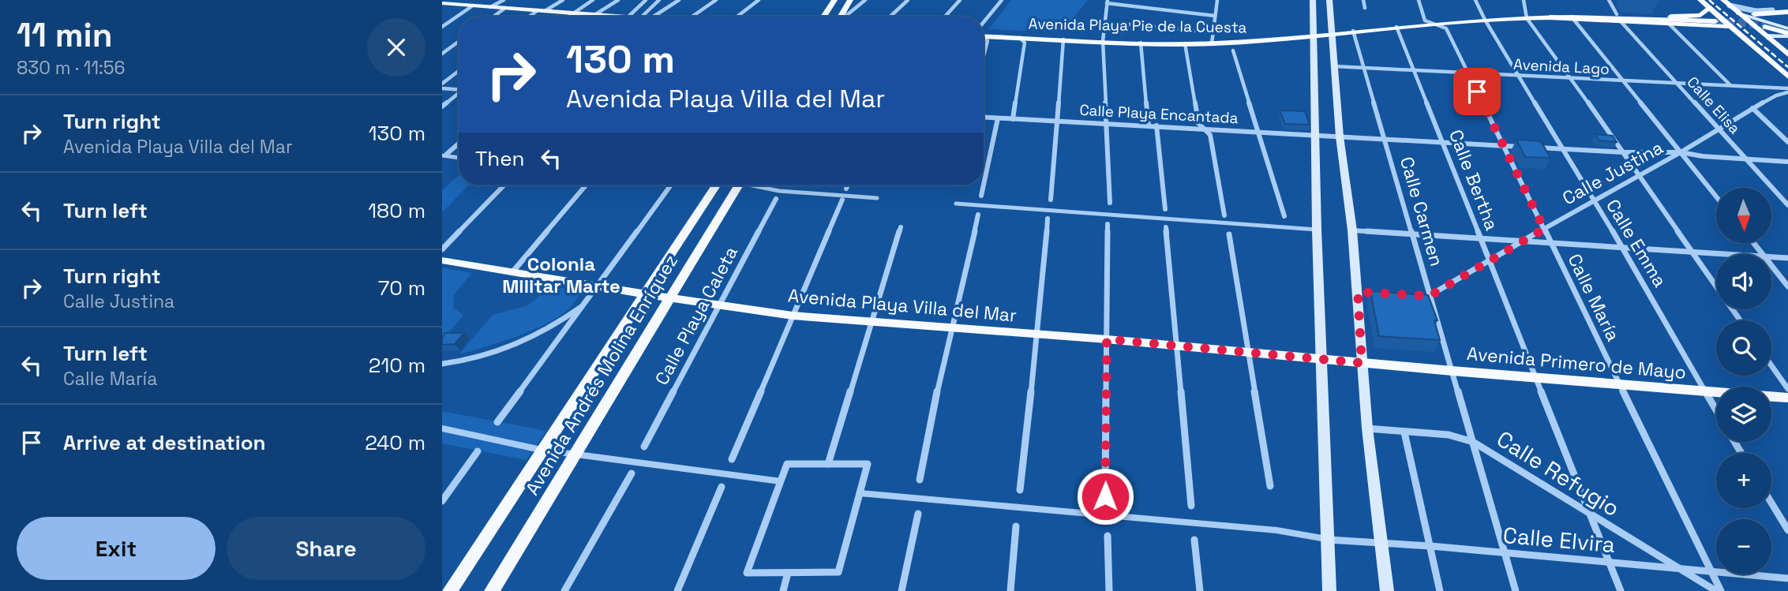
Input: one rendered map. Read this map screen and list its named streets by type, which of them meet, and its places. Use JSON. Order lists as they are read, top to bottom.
{
  "streets": {
    "main road": [
      "Avenida Playa Pie de la Cuesta",
      "Avenida Playa Villa del Mar",
      "Avenida Primero de Mayo",
      "Avenida Andrés Molina Enríquez"
    ],
    "street": [
      "Avenida Lago",
      "Calle Elisa",
      "Calle Playa Encantada",
      "Calle Justina",
      "Calle Bertha",
      "Calle Carmen",
      "Calle Emma",
      "Calle María",
      "Calle Playa Caleta",
      "Calle Refugio",
      "Calle Elvira"
    ]
  },
  "crossings": [
    ["Avenida Playa Pie de la Cuesta", "Calle Bertha"],
    ["Avenida Playa Pie de la Cuesta", "Calle Carmen"],
    ["Avenida Playa Pie de la Cuesta", "Calle Emma"],
    ["Avenida Playa Pie de la Cuesta", "Calle María"],
    ["Avenida Lago", "Calle Elisa"],
    ["Avenida Lago", "Calle Justina"],
    ["Avenida Lago", "Calle Bertha"],
    ["Avenida Lago", "Calle Carmen"],
    ["Avenida Lago", "Calle Emma"],
    ["Avenida Lago", "Calle María"],
    ["Calle Elisa", "Calle Justina"],
    ["Calle Playa Encantada", "Calle Bertha"],
    ["Calle Playa Encantada", "Calle Carmen"],
    ["Calle Playa Encantada", "Calle María"],
    ["Calle Justina", "Calle Bertha"],
    ["Calle Justina", "Calle Carmen"],
    ["Calle Justina", "Calle Emma"],
    ["Calle Justina", "Calle María"],
    ["Calle Bertha", "Avenida Primero de Mayo"],
    ["Calle Bertha", "Calle Refugio"],
    ["Calle Bertha", "Calle Elvira"],
    ["Calle Carmen", "Avenida Primero de Mayo"],
    ["Calle Carmen", "Calle Refugio"],
    ["Calle Carmen", "Calle Elvira"],
    ["Calle Emma", "Avenida Primero de Mayo"],
    ["Calle María", "Avenida Primero de Mayo"],
    ["Calle María", "Calle Elvira"],
    ["Avenida Playa Villa del Mar", "Calle Playa Caleta"],
    ["Avenida Playa Villa del Mar", "Avenida Primero de Mayo"],
    ["Avenida Playa Villa del Mar", "Avenida Andrés Molina Enríquez"],
    ["Calle Refugio", "Calle Elvira"]
  ],
  "districts": ["Colonia Militar Marte"],
  "north": "bottom",
  "page": {
    "heading": ["11 min", "830 m · 11:56"],
    "turn": ["130 m", "Avenida Playa Villa del Mar"],
    "list": [
      {
        "name": "Turn right",
        "note": "Avenida Playa Villa del Mar",
        "value": "130 m"
      },
      {
        "name": "Turn left",
        "value": "180 m"
      },
      {
        "name": "Turn right",
        "note": "Calle Justina",
        "value": "70 m"
      },
      {
        "name": "Turn left",
        "note": "Calle María",
        "value": "210 m"
      },
      {
        "name": "Arrive at destination",
        "value": "240 m"
      }
    ],
    "then": "Then",
    "map_buttons": ["+", "−"],
    "buttons": ["Exit", "Share"]
  }
}
